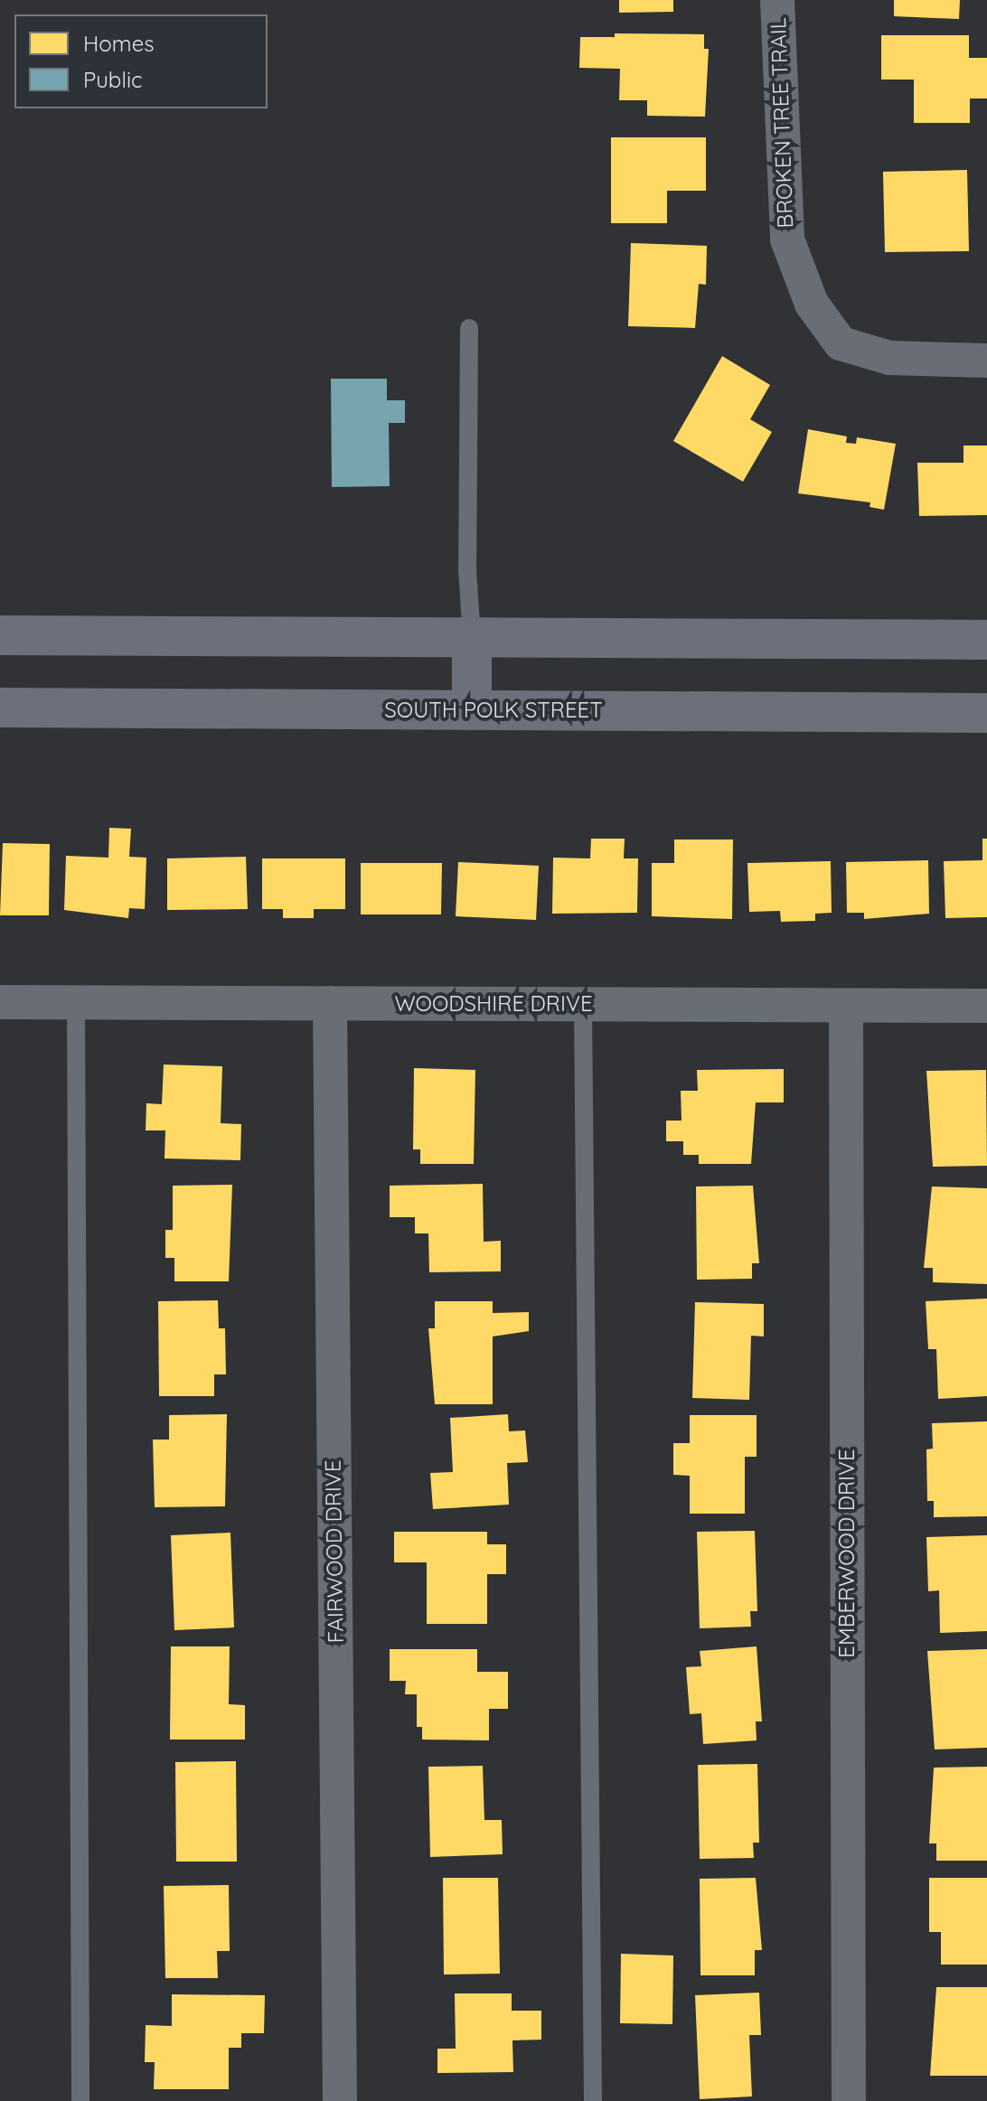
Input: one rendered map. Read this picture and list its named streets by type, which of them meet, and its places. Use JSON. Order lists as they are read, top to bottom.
{
  "streets": {
    "main road": ["SOUTH POLK STREET"],
    "street": [
      "BROKEN TREE TRAIL",
      "WOODSHIRE DRIVE",
      "FAIRWOOD DRIVE",
      "EMBERWOOD DRIVE"
    ]
  },
  "crossings": [
    ["WOODSHIRE DRIVE", "FAIRWOOD DRIVE"],
    ["WOODSHIRE DRIVE", "EMBERWOOD DRIVE"]
  ],
  "legend": ["Homes", "Public"]
}
